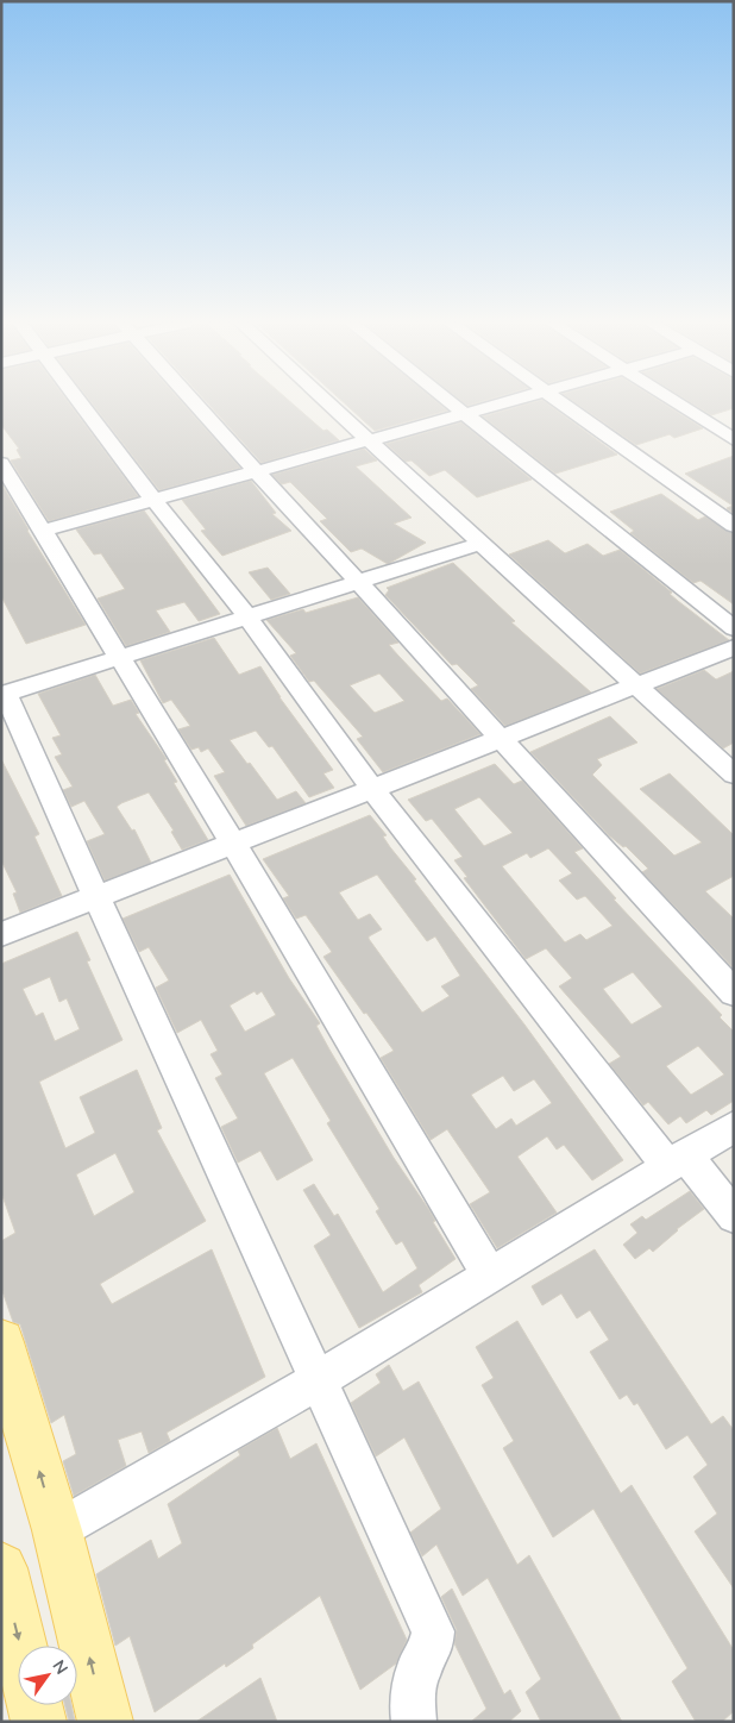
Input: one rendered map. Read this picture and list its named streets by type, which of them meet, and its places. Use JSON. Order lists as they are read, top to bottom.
{
  "north": "top right"
}
